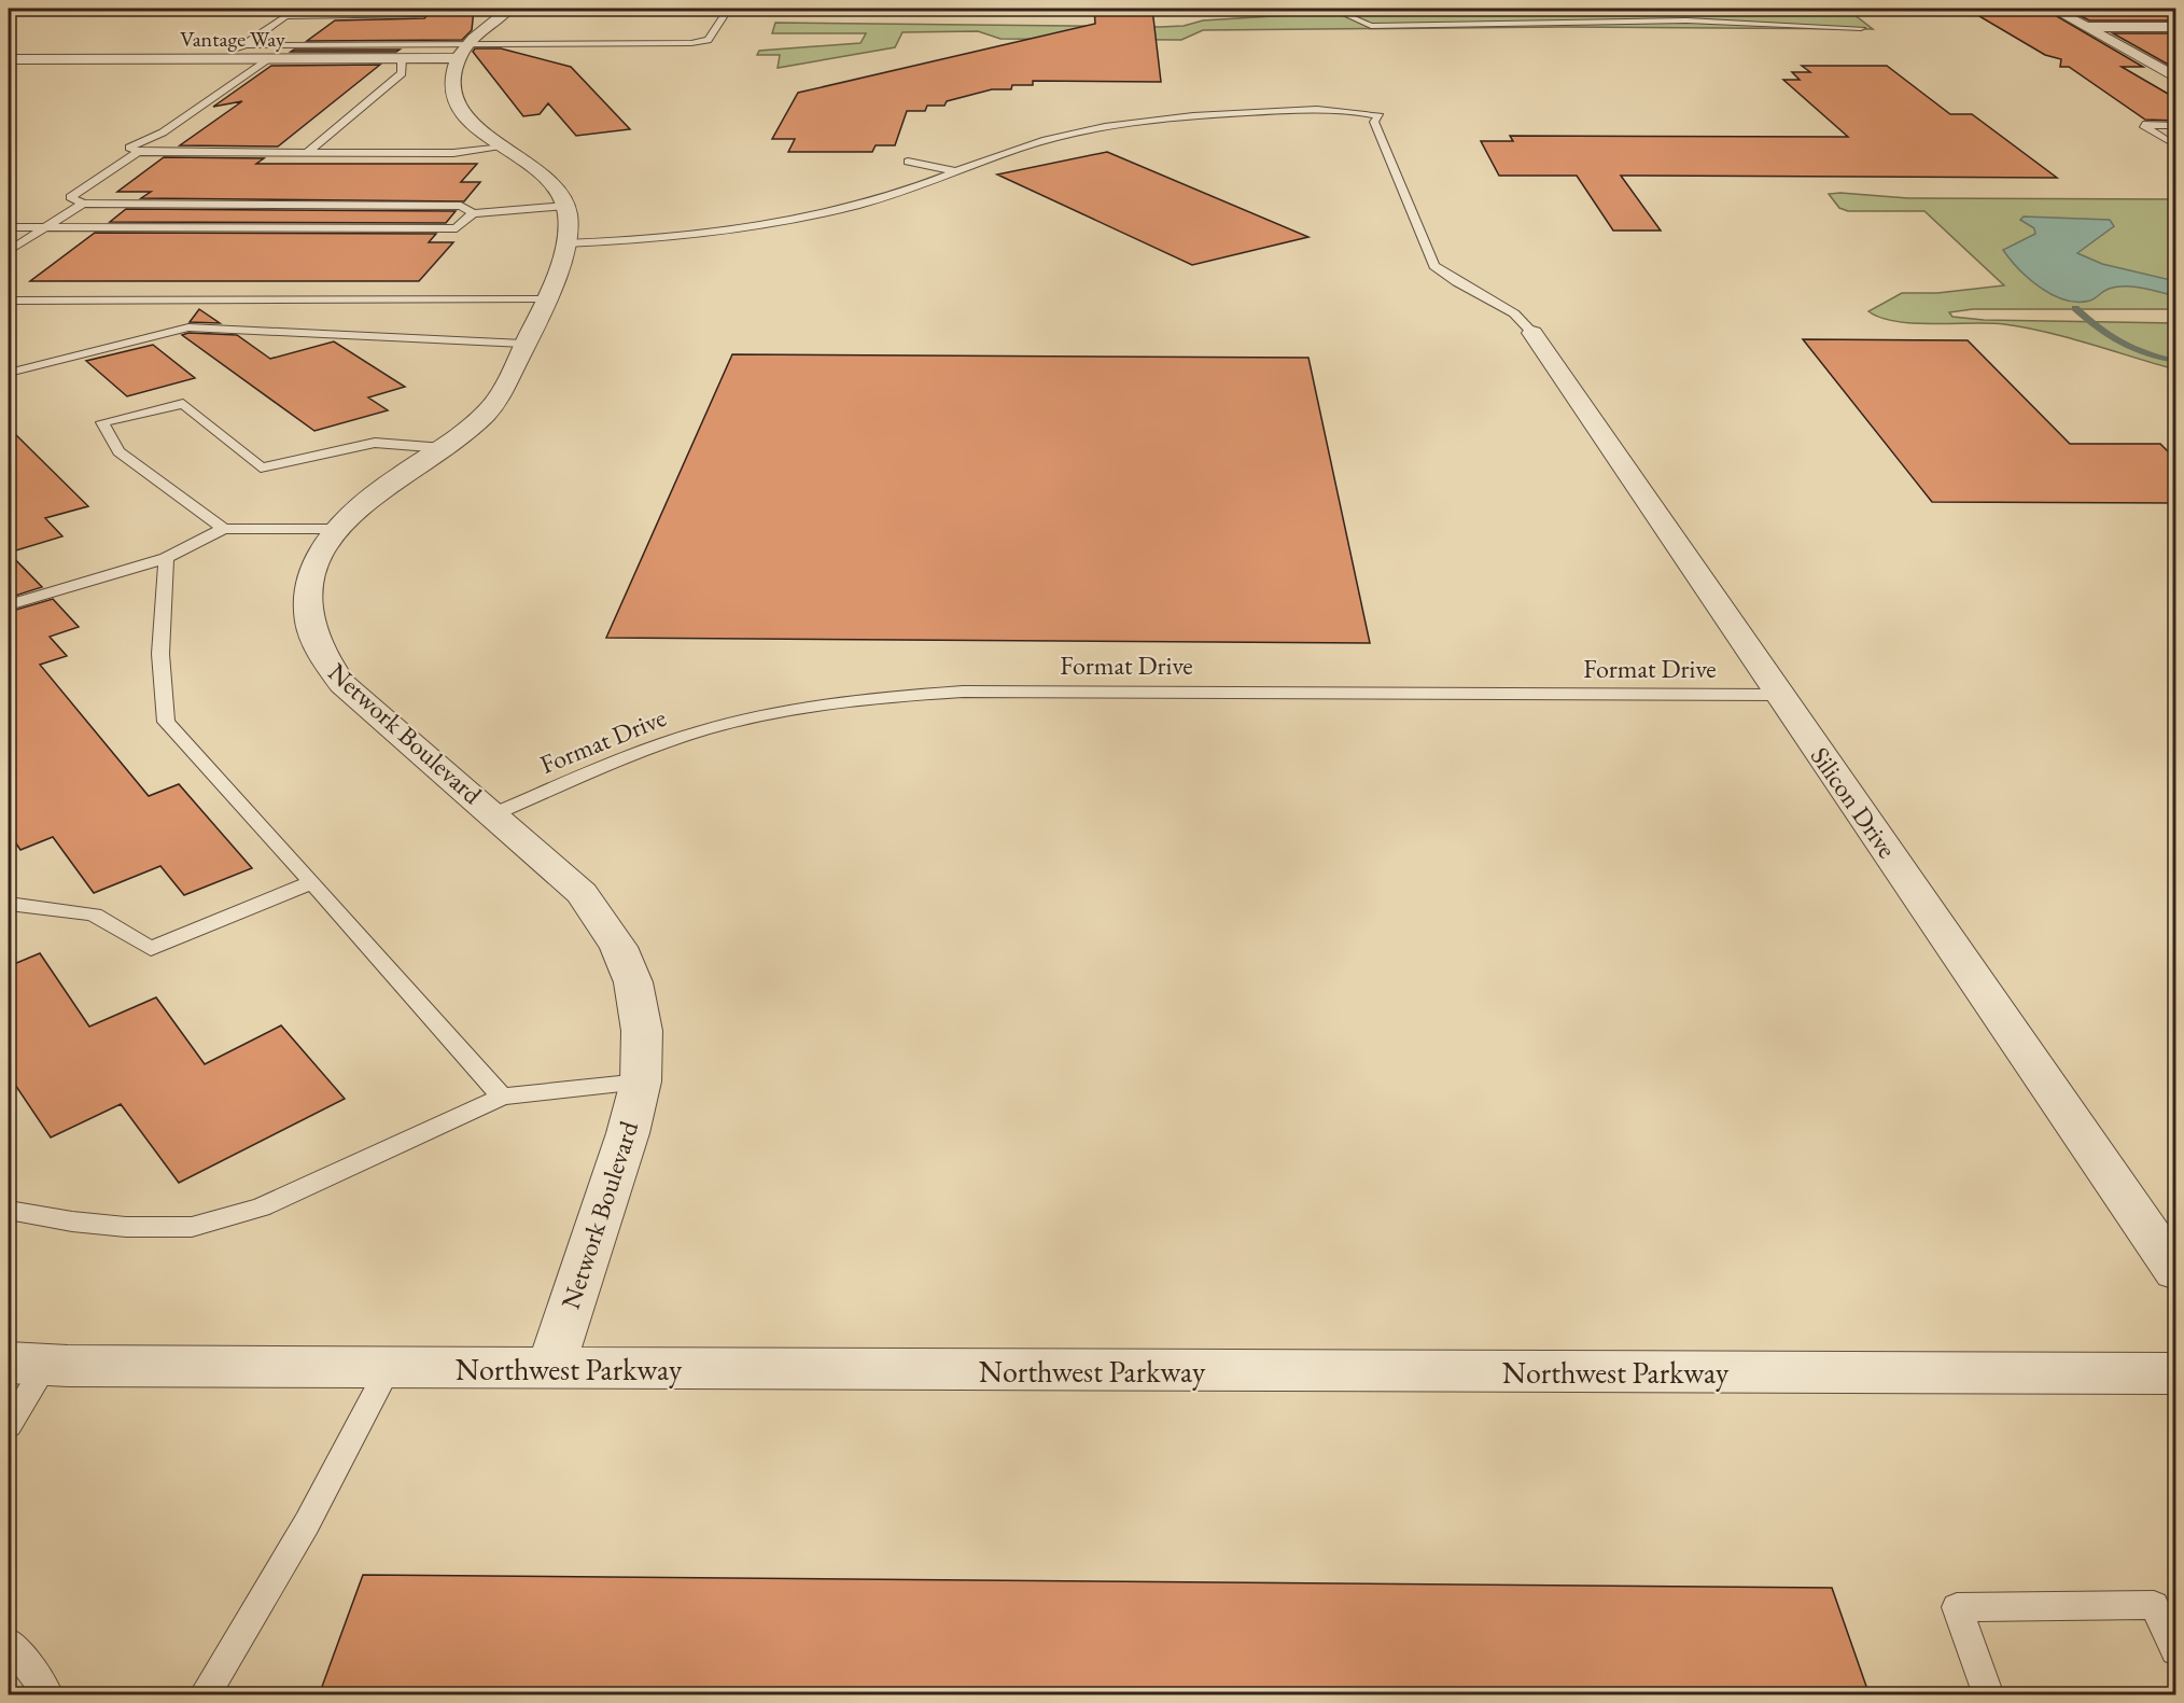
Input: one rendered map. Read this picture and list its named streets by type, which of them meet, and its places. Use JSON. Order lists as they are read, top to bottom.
{
  "streets": {
    "street": [
      "Vantage Way",
      "Network Boulevard",
      "Silicon Drive",
      "Northwest Parkway"
    ],
    "lane": ["Format Drive"]
  },
  "crossings": [
    ["Format Drive", "Network Boulevard"],
    ["Format Drive", "Silicon Drive"],
    ["Network Boulevard", "Northwest Parkway"]
  ]
}
